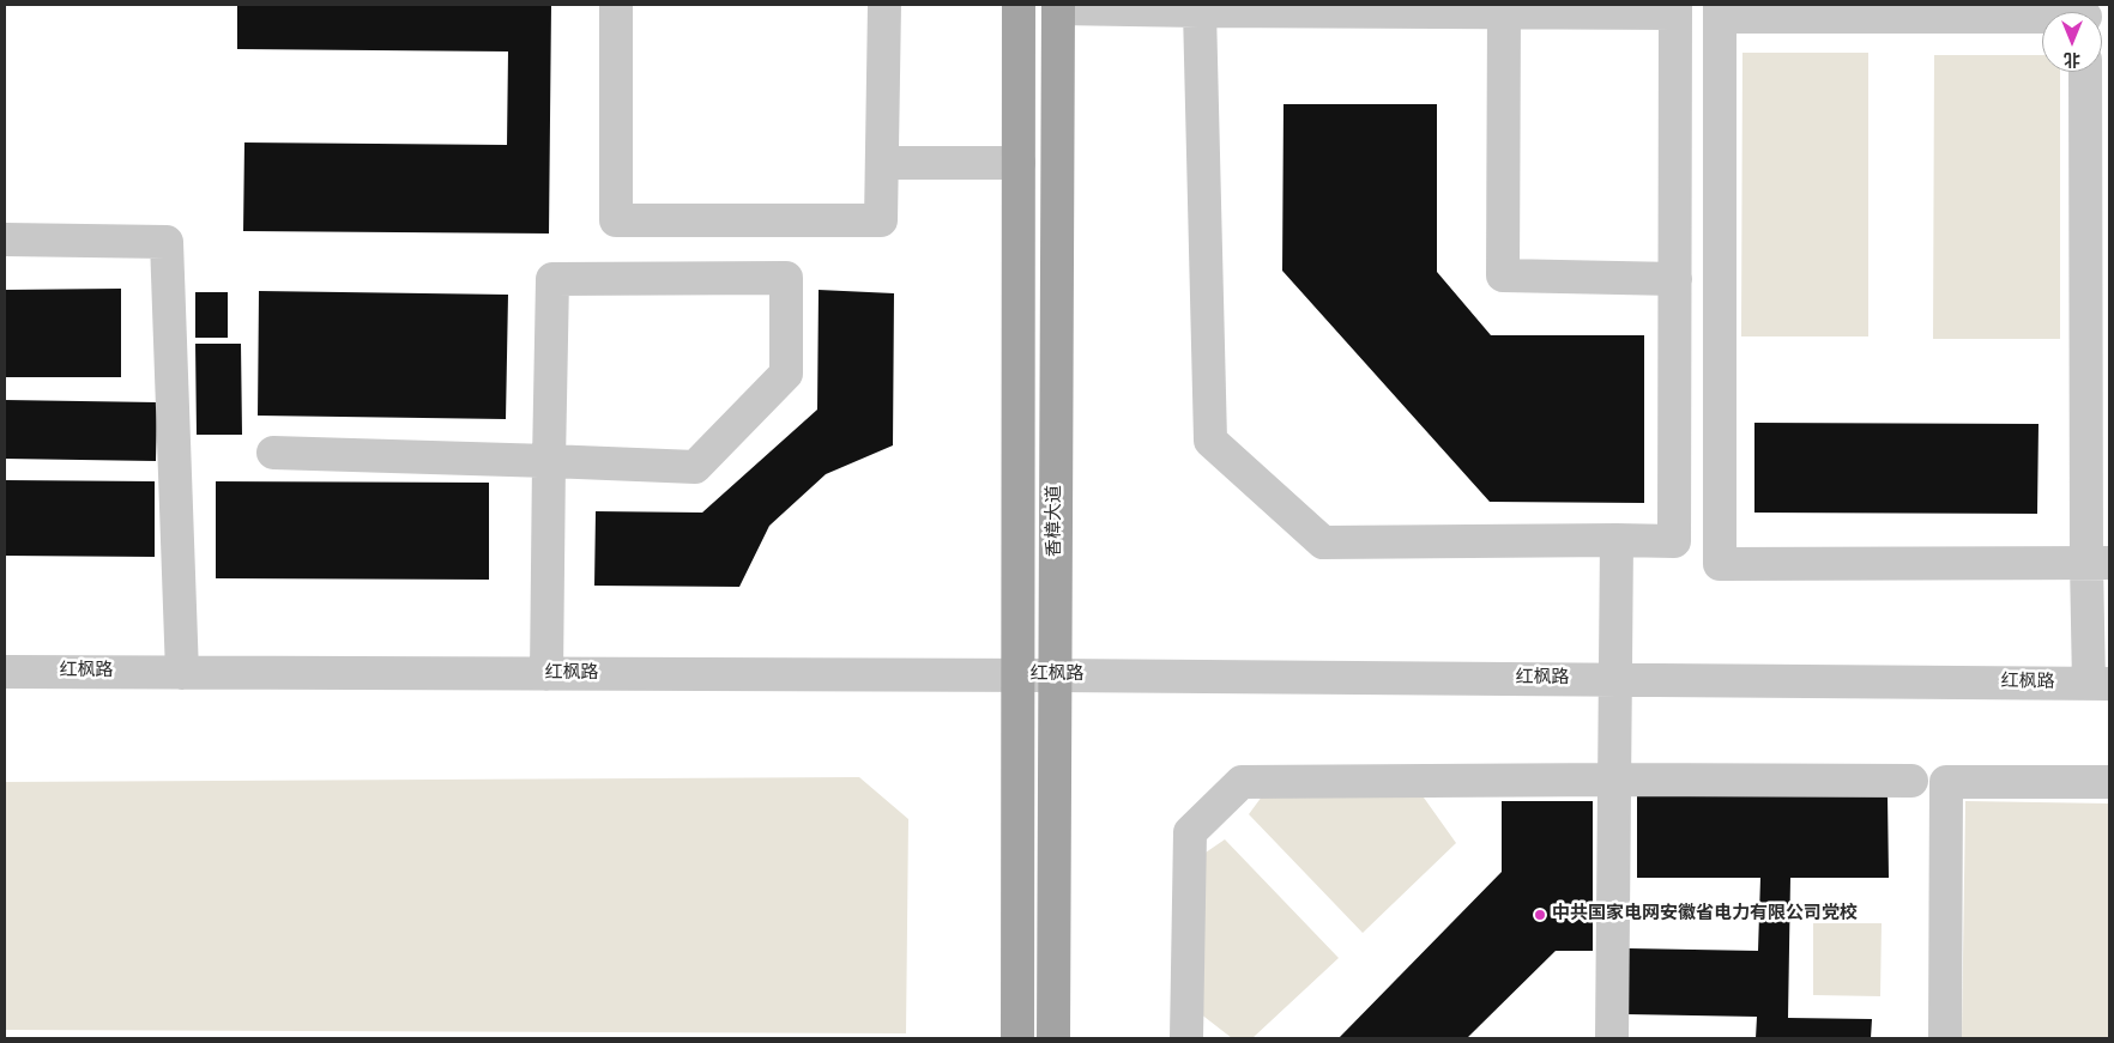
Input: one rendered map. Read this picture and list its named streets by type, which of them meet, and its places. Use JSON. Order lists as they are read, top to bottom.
{
  "streets": {
    "main road": ["香樟大道"],
    "street": ["红枫路"]
  },
  "crossings": [
    ["香樟大道", "红枫路"]
  ],
  "places": ["中共国家电网安徽省电力有限公司党校"],
  "north": "bottom"
}
